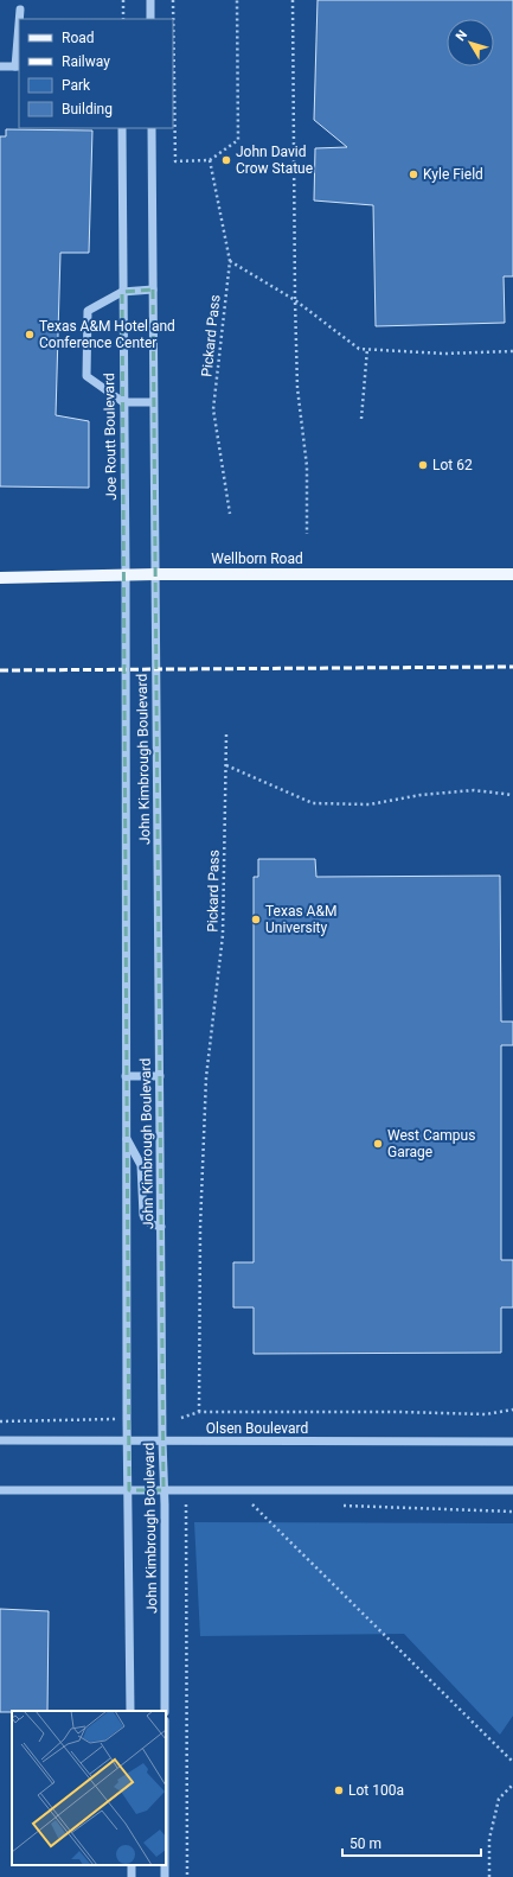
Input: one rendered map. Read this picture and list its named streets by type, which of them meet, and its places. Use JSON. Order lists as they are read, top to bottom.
{
  "streets": {
    "main road": ["Wellborn Road"],
    "street": ["Joe Routt Boulevard", "John Kimbrough Boulevard", "Olsen Boulevard"],
    "path": ["Pickard Pass"]
  },
  "crossings": [
    ["Joe Routt Boulevard", "Wellborn Road"],
    ["Joe Routt Boulevard", "John Kimbrough Boulevard"],
    ["Wellborn Road", "John Kimbrough Boulevard"],
    ["John Kimbrough Boulevard", "Olsen Boulevard"]
  ],
  "places": [
    "John David Crow Statue",
    "Kyle Field",
    "Texas A&M Hotel and Conference Center",
    "Lot 62",
    "Texas A&M University",
    "West Campus Garage",
    "Lot 100a"
  ],
  "legend": [
    "Road",
    "Railway",
    "Park",
    "Building"
  ],
  "scale_bar": "50 m",
  "north": "top left"
}
